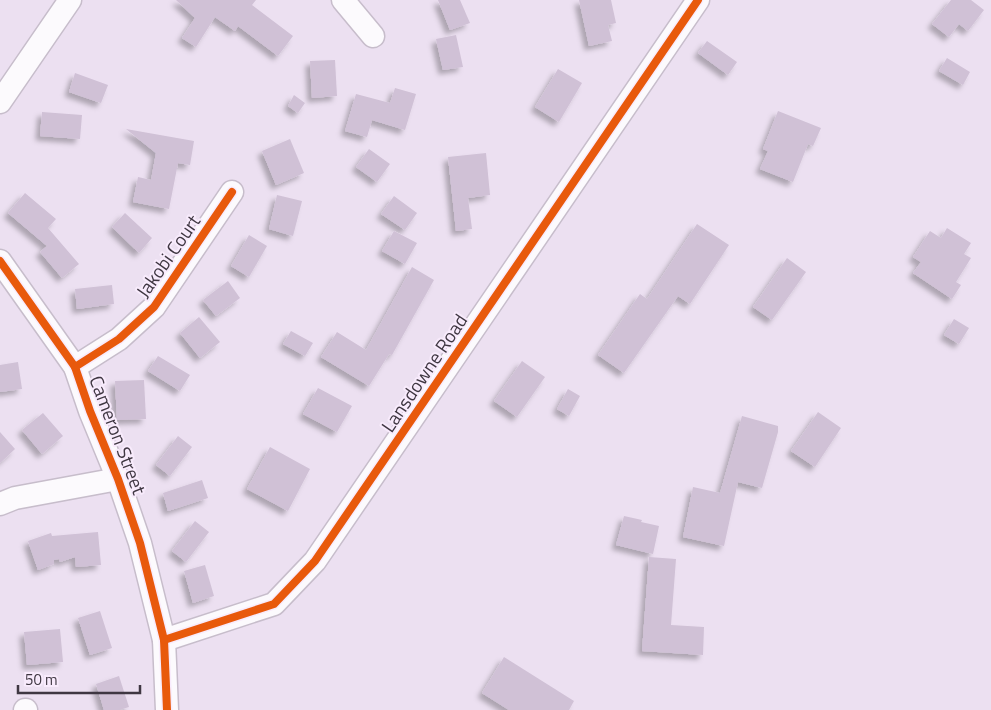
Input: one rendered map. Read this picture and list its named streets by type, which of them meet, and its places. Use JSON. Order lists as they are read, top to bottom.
{
  "streets": {
    "street": ["Jakobi Court", "Lansdowne Road", "Cameron Street"]
  },
  "crossings": [
    ["Jakobi Court", "Cameron Street"],
    ["Lansdowne Road", "Cameron Street"]
  ],
  "scale_bar": "50 m"
}
